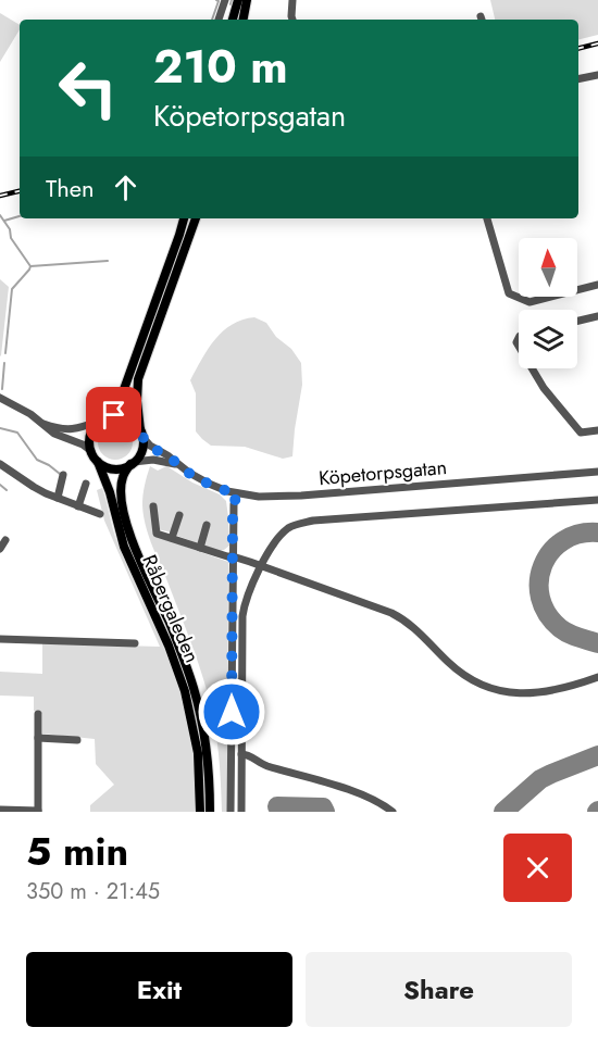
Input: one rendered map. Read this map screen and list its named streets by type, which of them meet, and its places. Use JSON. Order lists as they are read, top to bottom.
{
  "streets": {
    "main road": ["Råbergaleden"],
    "street": ["Köpetorpsgatan"]
  },
  "crossings": [
    ["Köpetorpsgatan", "Råbergaleden"]
  ],
  "north": "top",
  "page": {
    "turn": ["210 m", "Köpetorpsgatan"],
    "then": "Then",
    "heading": ["5 min", "350 m · 21:45"],
    "buttons": ["Exit", "Share"]
  }
}
